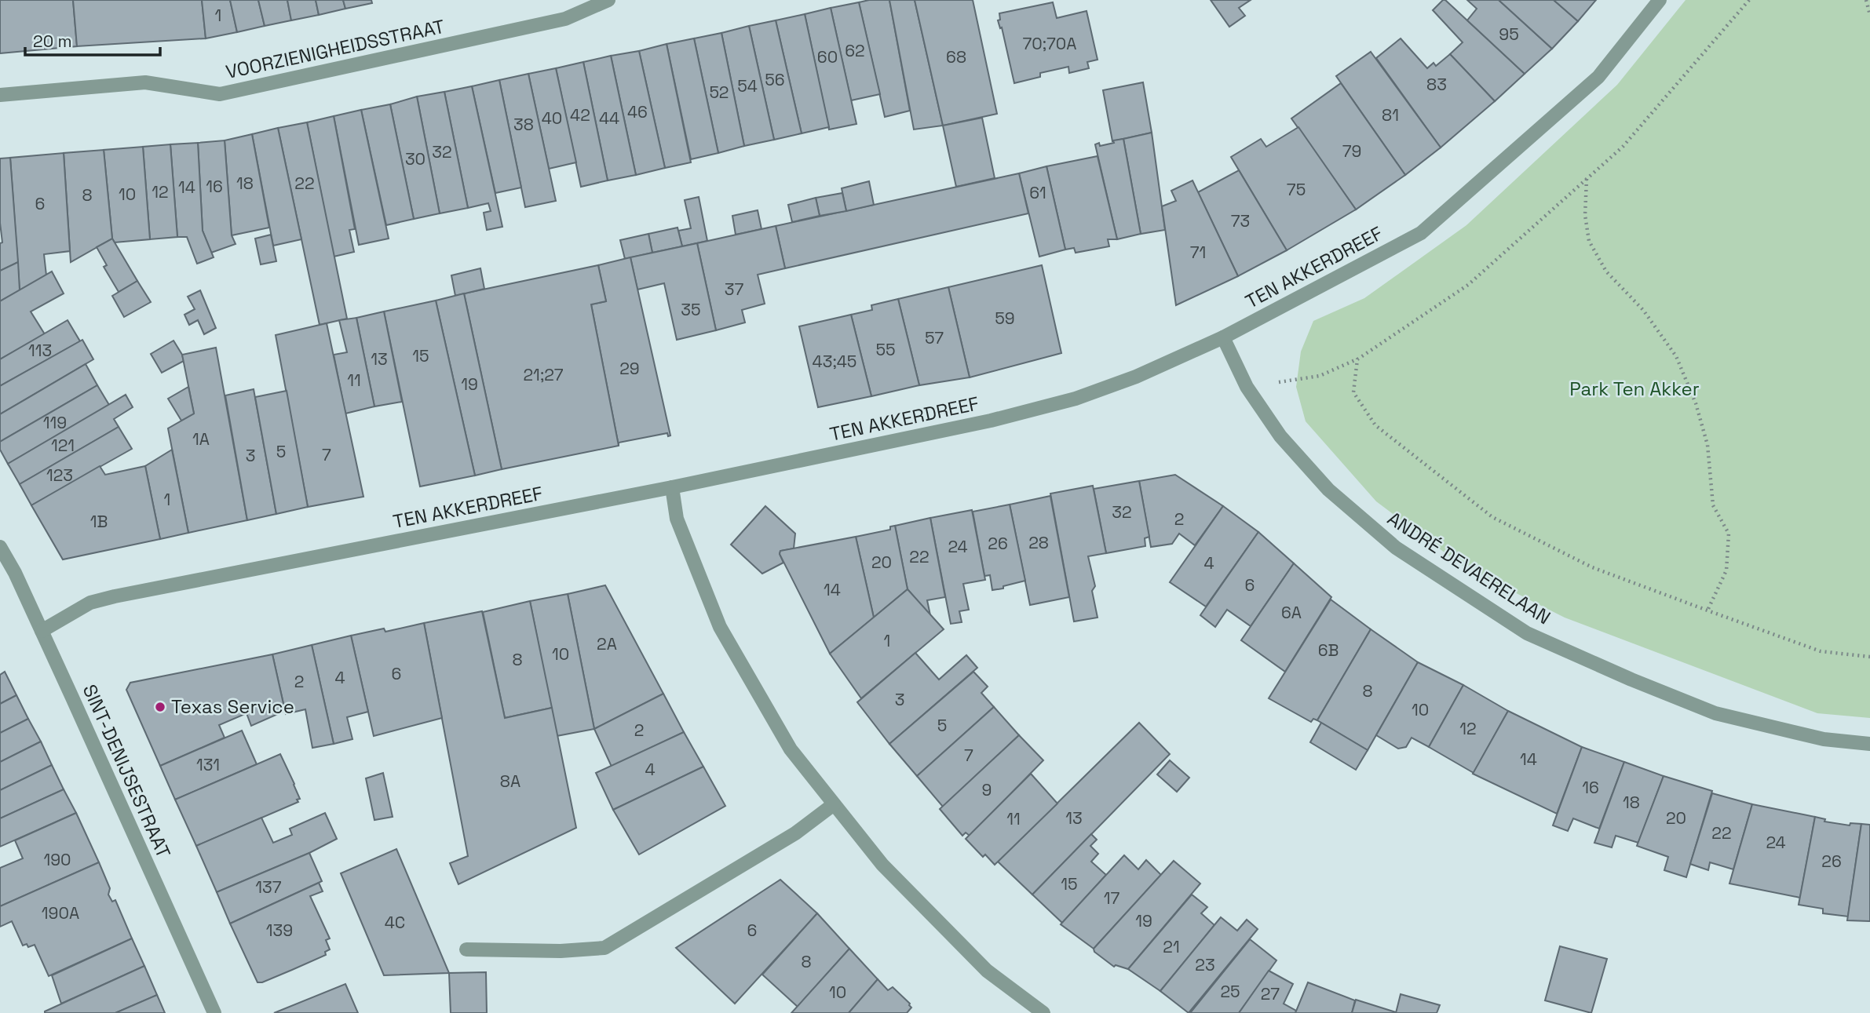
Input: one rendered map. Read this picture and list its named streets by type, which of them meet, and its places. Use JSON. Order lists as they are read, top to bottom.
{
  "streets": {
    "street": [
      "VOORZIENIGHEIDSSTRAAT",
      "TEN AKKERDREEF",
      "ANDRÉ DEVAERELAAN",
      "SINT-DENIJSESTRAAT"
    ]
  },
  "crossings": [
    ["TEN AKKERDREEF", "ANDRÉ DEVAERELAAN"],
    ["TEN AKKERDREEF", "SINT-DENIJSESTRAAT"]
  ],
  "parks": ["Park Ten Akker"],
  "places": ["Texas Service"],
  "house_numbers": [
    "1",
    "95",
    "70;70A",
    "62",
    "60",
    "68",
    "56",
    "83",
    "54",
    "52",
    "46",
    "42",
    "81",
    "40",
    "44",
    "38",
    "79",
    "32",
    "30",
    "18",
    "22",
    "16",
    "14",
    "75",
    "12",
    "61",
    "10",
    "8",
    "6",
    "73",
    "71",
    "37",
    "35",
    "59",
    "57",
    "55",
    "113",
    "15",
    "13",
    "43;45",
    "29",
    "21;27",
    "11",
    "19",
    "119",
    "1A",
    "121",
    "5",
    "7",
    "3",
    "123",
    "1",
    "32",
    "2",
    "1B",
    "28",
    "26",
    "24",
    "22",
    "20",
    "4",
    "6",
    "14",
    "6A",
    "1",
    "2A",
    "6B",
    "10",
    "8",
    "6",
    "4",
    "2",
    "8",
    "3",
    "10",
    "5",
    "12",
    "2",
    "7",
    "14",
    "131",
    "4",
    "8A",
    "16",
    "9",
    "18",
    "13",
    "20",
    "11",
    "22",
    "24",
    "190",
    "26",
    "15",
    "137",
    "17",
    "190A",
    "19",
    "4C",
    "139",
    "6",
    "21",
    "8",
    "23",
    "25",
    "10",
    "27"
  ],
  "scale_bar": "20 m"
}
